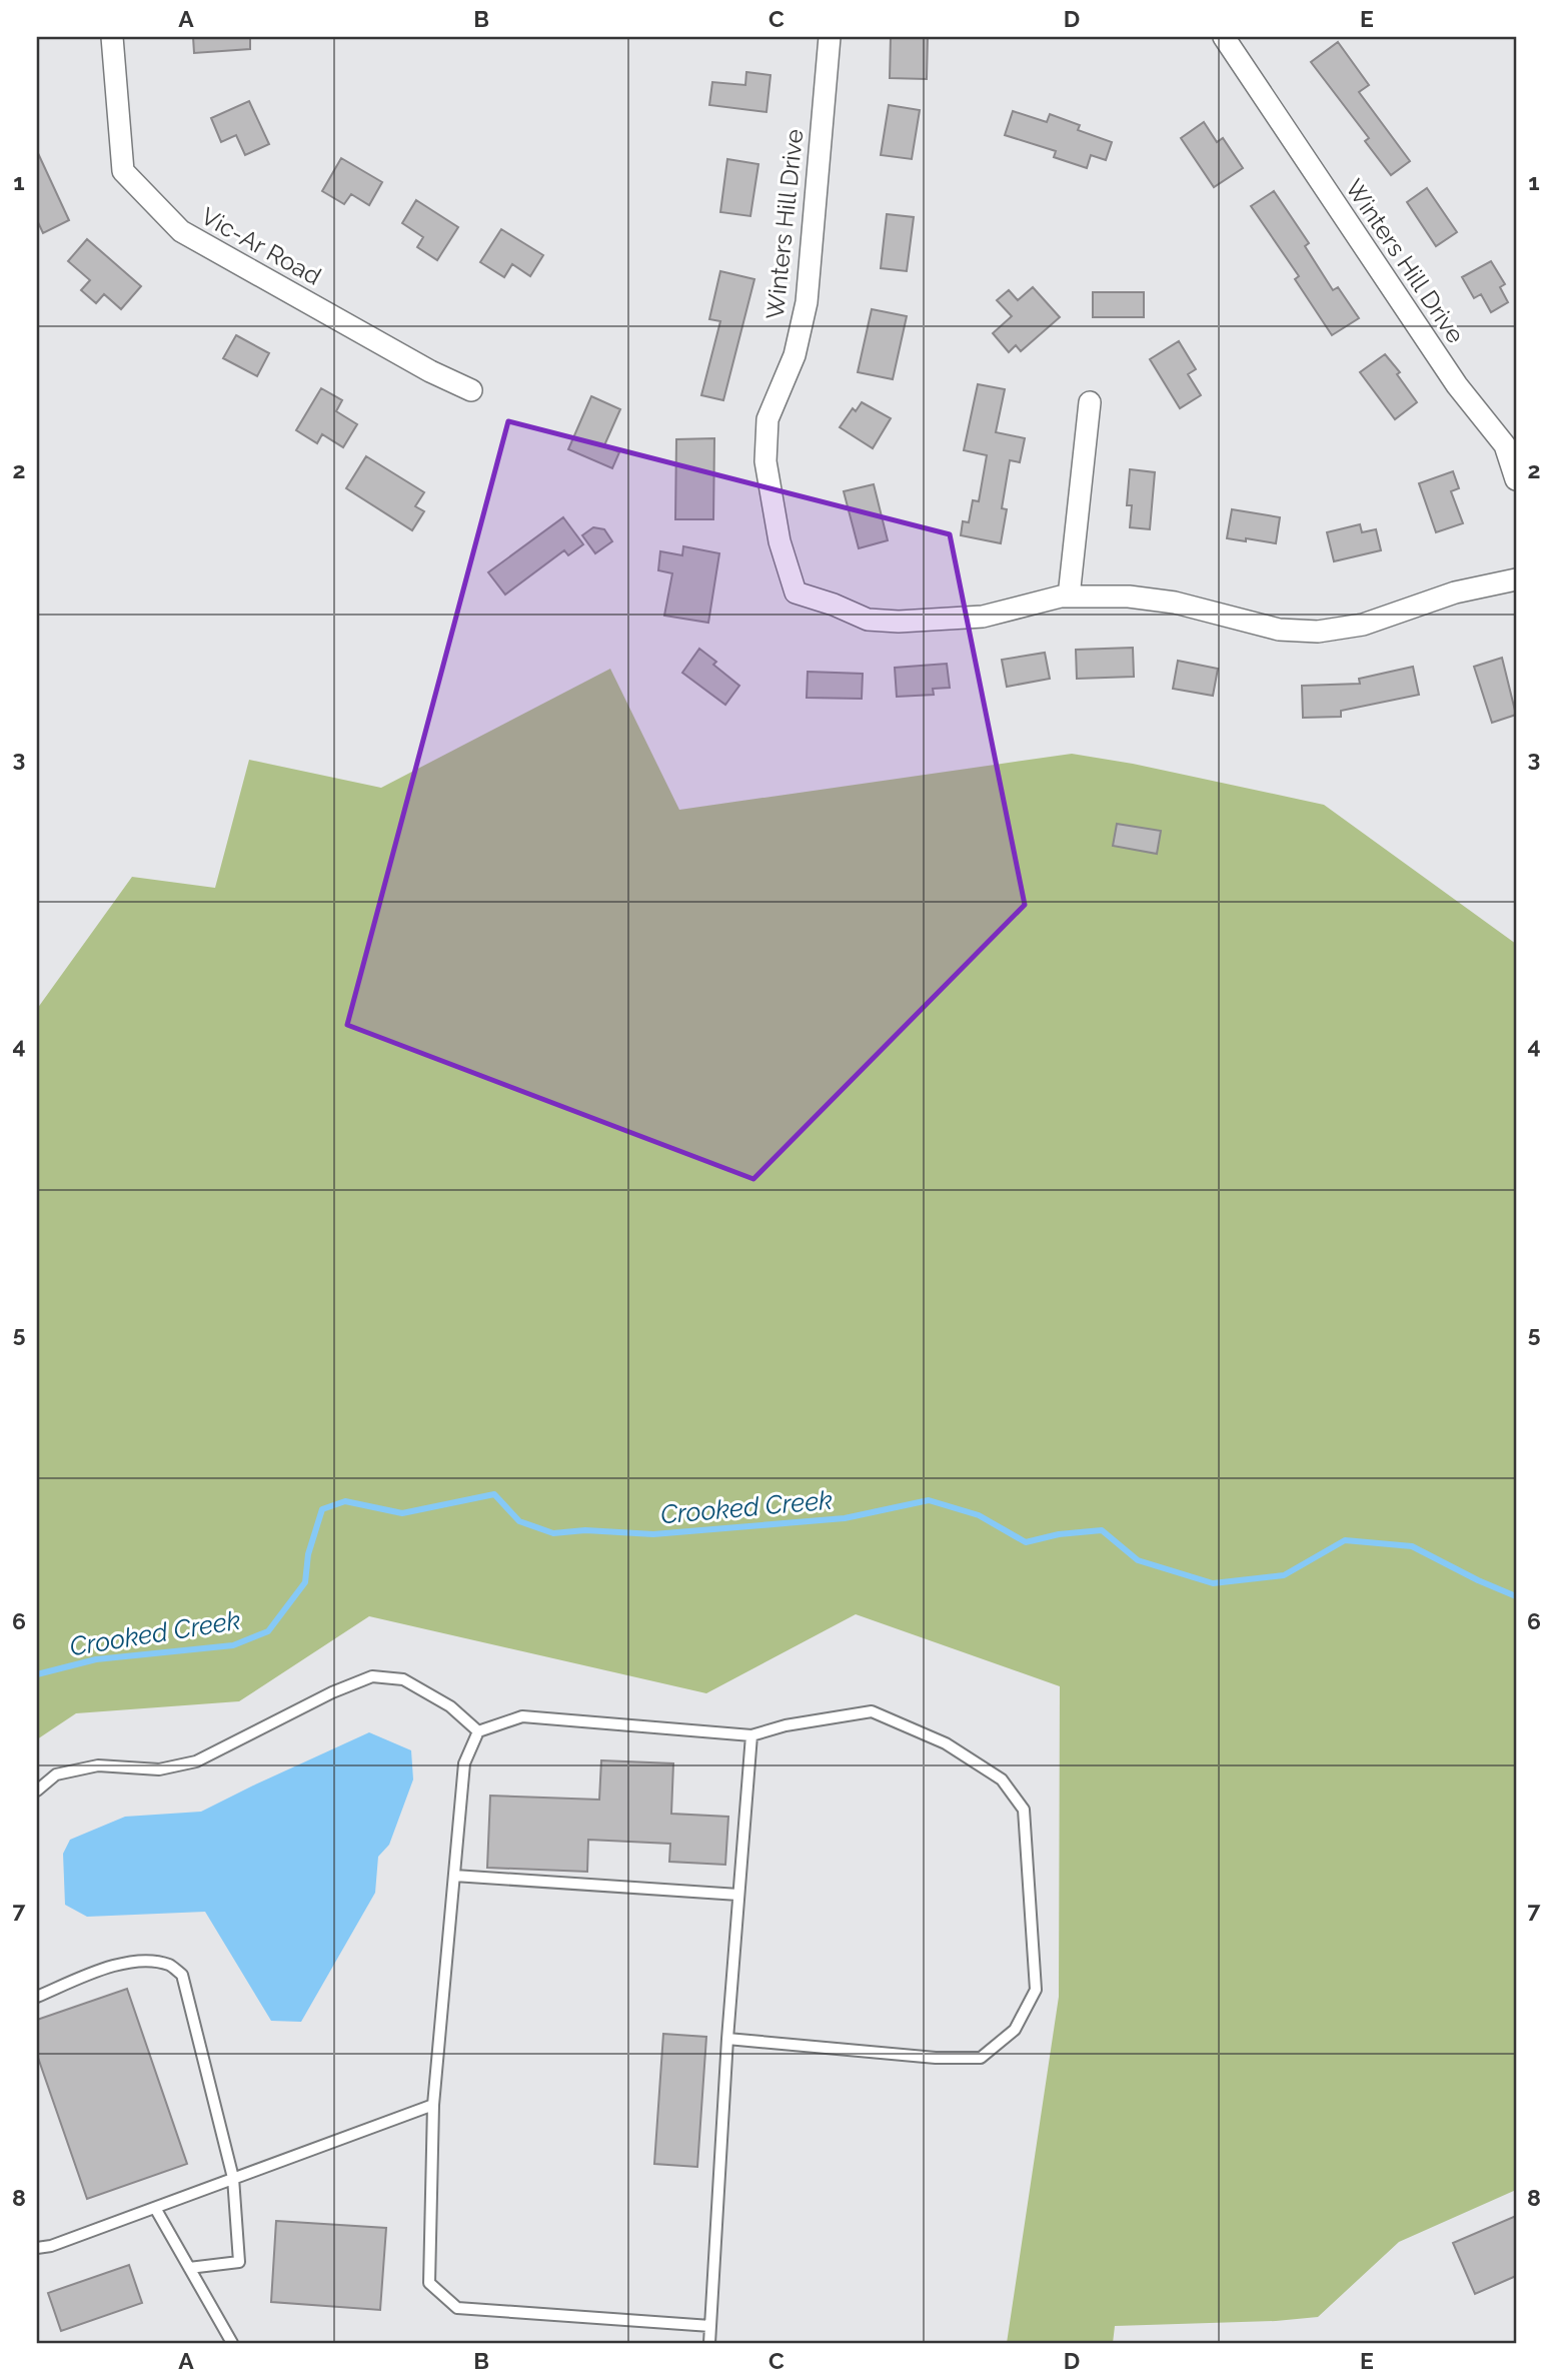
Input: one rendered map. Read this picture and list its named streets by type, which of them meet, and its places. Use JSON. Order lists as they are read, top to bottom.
{
  "streets": {
    "street": ["Winters Hill Drive", "Vic-Ar Road"]
  },
  "water": ["Crooked Creek"],
  "grid": {
    "columns": [
      "A",
      "B",
      "C",
      "D",
      "E"
    ],
    "rows": [
      "1",
      "2",
      "3",
      "4",
      "5",
      "6",
      "7",
      "8"
    ]
  }
}
